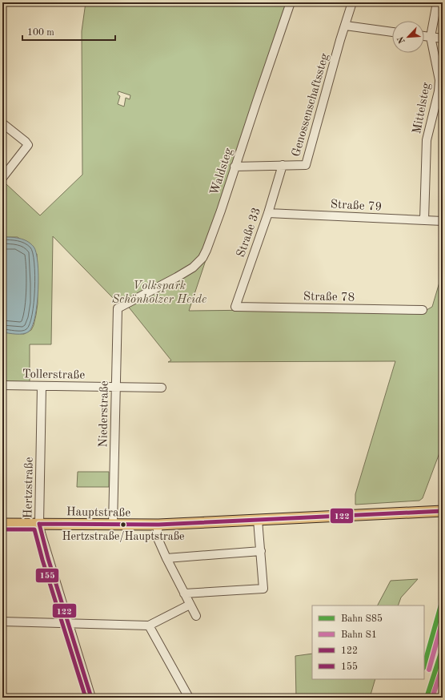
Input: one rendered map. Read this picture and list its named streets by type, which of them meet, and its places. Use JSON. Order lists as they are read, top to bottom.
{
  "streets": {
    "main road": ["Hauptstraße"],
    "street": [
      "Genossenschaftssteg",
      "Mittelsteg",
      "Waldsteg",
      "Straße 79",
      "Straße 33",
      "Straße 78",
      "Tollerstraße",
      "Niederstraße",
      "Hertzstraße"
    ]
  },
  "crossings": [
    ["Genossenschaftssteg", "Waldsteg"],
    ["Genossenschaftssteg", "Straße 33"],
    ["Mittelsteg", "Straße 79"],
    ["Waldsteg", "Niederstraße"],
    ["Straße 79", "Straße 33"],
    ["Straße 33", "Straße 78"],
    ["Tollerstraße", "Niederstraße"],
    ["Tollerstraße", "Hertzstraße"],
    ["Niederstraße", "Hauptstraße"],
    ["Hertzstraße", "Hauptstraße"]
  ],
  "parks": ["Volkspark Schönholzer Heide"],
  "places": ["Hertzstraße/Hauptstraße"],
  "lines": [
    "transit line 122",
    "transit line 155",
    "rail line S85",
    "rail line S1"
  ],
  "legend": [
    "Bahn S85",
    "Bahn S1",
    "122",
    "155"
  ],
  "scale_bar": "100 m",
  "north": "bottom left"
}
